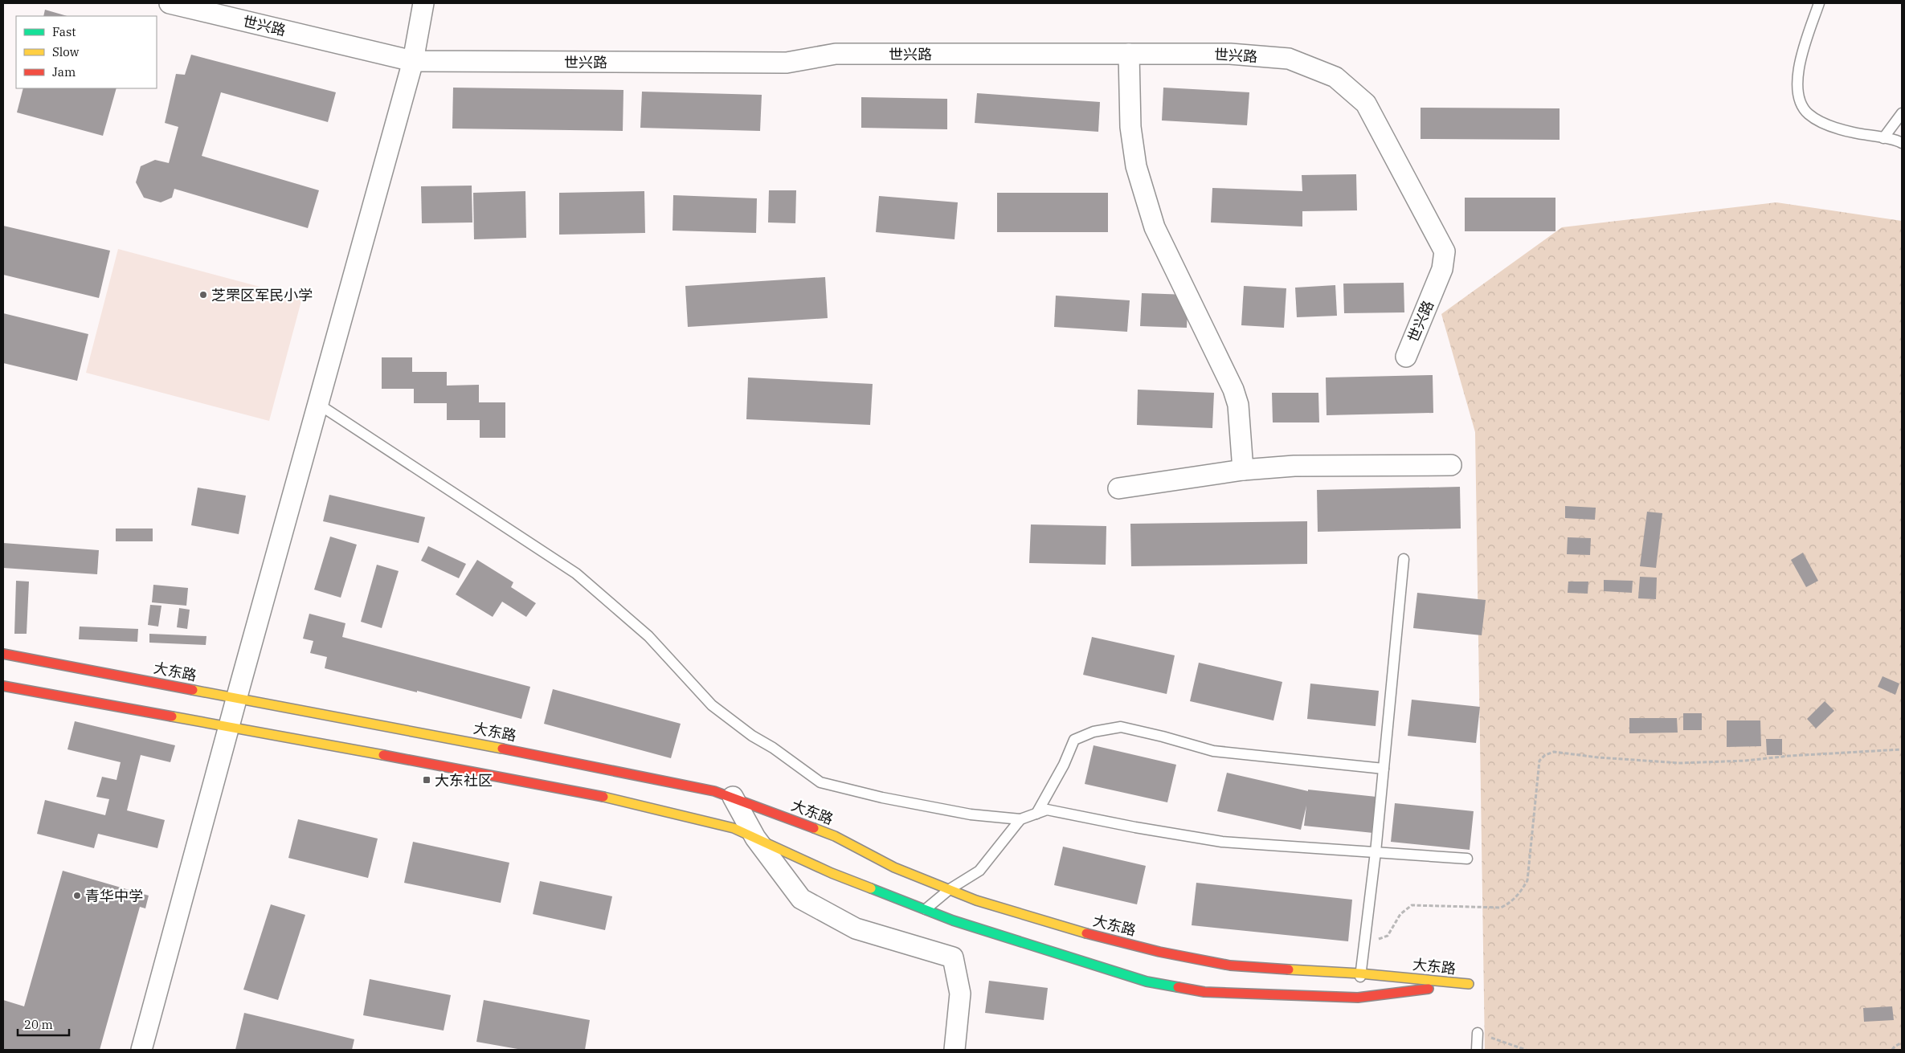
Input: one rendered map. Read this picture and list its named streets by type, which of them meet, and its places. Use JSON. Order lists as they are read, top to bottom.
{
  "streets": {
    "street": ["世兴路", "大东路"]
  },
  "places": {
    "other": ["芝罘区军民小学", "青华中学"],
    "transit": ["大东社区"]
  },
  "legend": ["Fast", "Slow", "Jam"],
  "scale_bar": "20 m"
}
